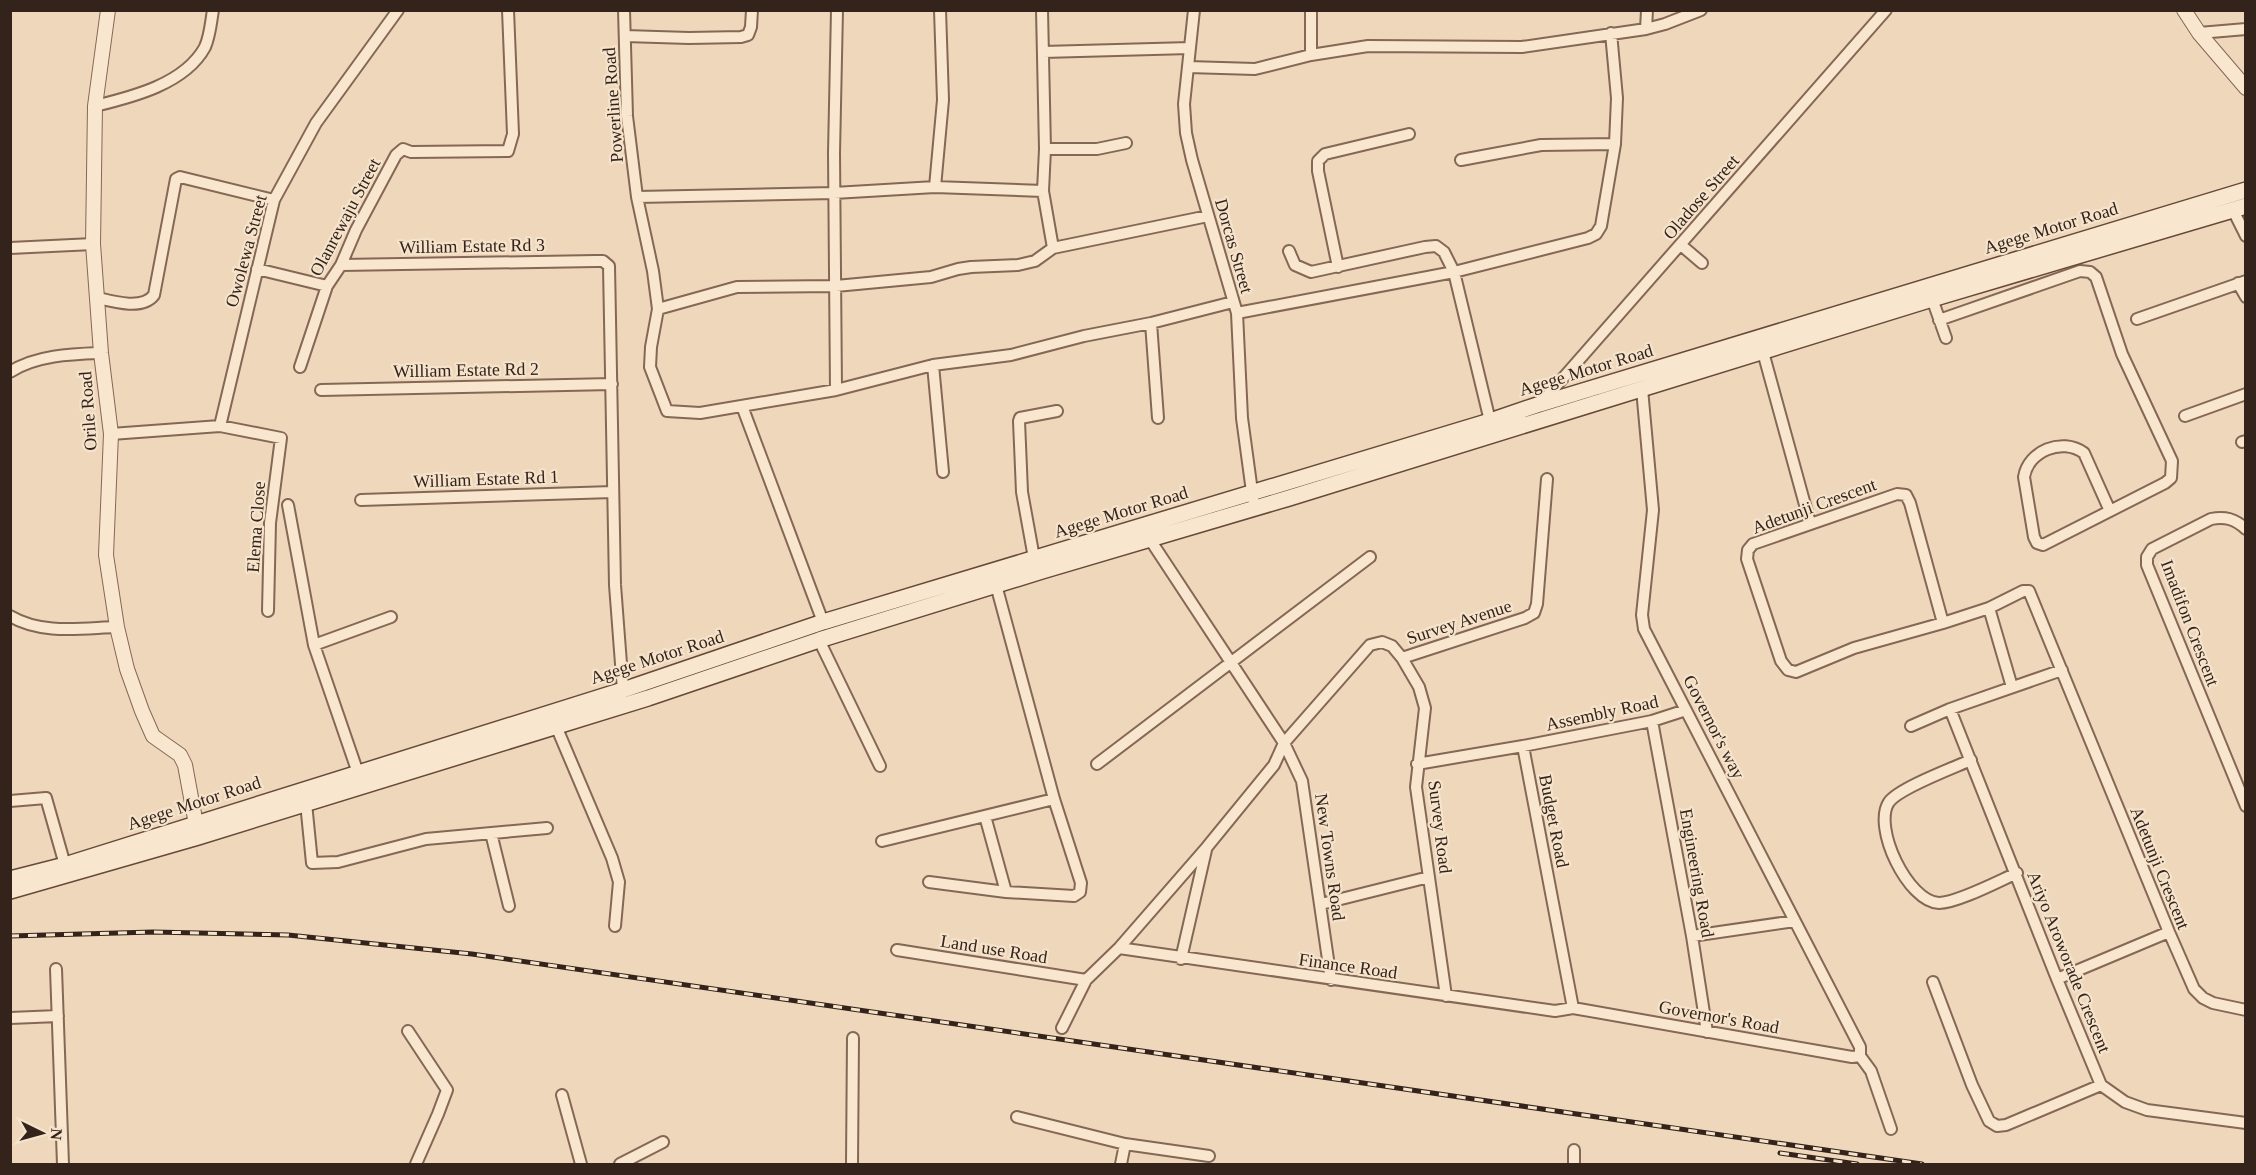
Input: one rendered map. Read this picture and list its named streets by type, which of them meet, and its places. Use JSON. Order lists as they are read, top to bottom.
{
  "streets": {
    "main road": ["Agege Motor Road"],
    "street": [
      "Powerline Road",
      "Oladose Street",
      "Olanrewaju Street",
      "William Estate Rd 3",
      "Dorcas Street",
      "Owolewa Street",
      "William Estate Rd 2",
      "Orile Road",
      "William Estate Rd 1",
      "Adetunji Crescent",
      "Elema Close",
      "Survey Avenue",
      "Imadifon Crescent",
      "Assembly Road",
      "Governor's way",
      "Budget Road",
      "Survey Road",
      "New Towns Road",
      "Engineering Road",
      "Land use Road",
      "Ariyo Aroworade Crescent",
      "Finance Road",
      "Governor's Road"
    ]
  },
  "crossings": [
    ["Oladose Street", "Agege Motor Road"],
    ["Olanrewaju Street", "William Estate Rd 3"],
    ["Agege Motor Road", "Dorcas Street"],
    ["Agege Motor Road", "Orile Road"],
    ["Agege Motor Road", "Governor's way"],
    ["Agege Motor Road", "New Towns Road"],
    ["William Estate Rd 3", "William Estate Rd 2"],
    ["Owolewa Street", "Elema Close"],
    ["Survey Avenue", "Survey Road"],
    ["Assembly Road", "Governor's way"],
    ["Assembly Road", "Budget Road"],
    ["Assembly Road", "Engineering Road"],
    ["Governor's way", "Governor's Road"],
    ["Budget Road", "Finance Road"],
    ["Budget Road", "Governor's Road"],
    ["Survey Road", "New Towns Road"],
    ["Survey Road", "Finance Road"],
    ["New Towns Road", "Finance Road"],
    ["Engineering Road", "Governor's Road"],
    ["Finance Road", "Governor's Road"]
  ],
  "north": "right"
}
